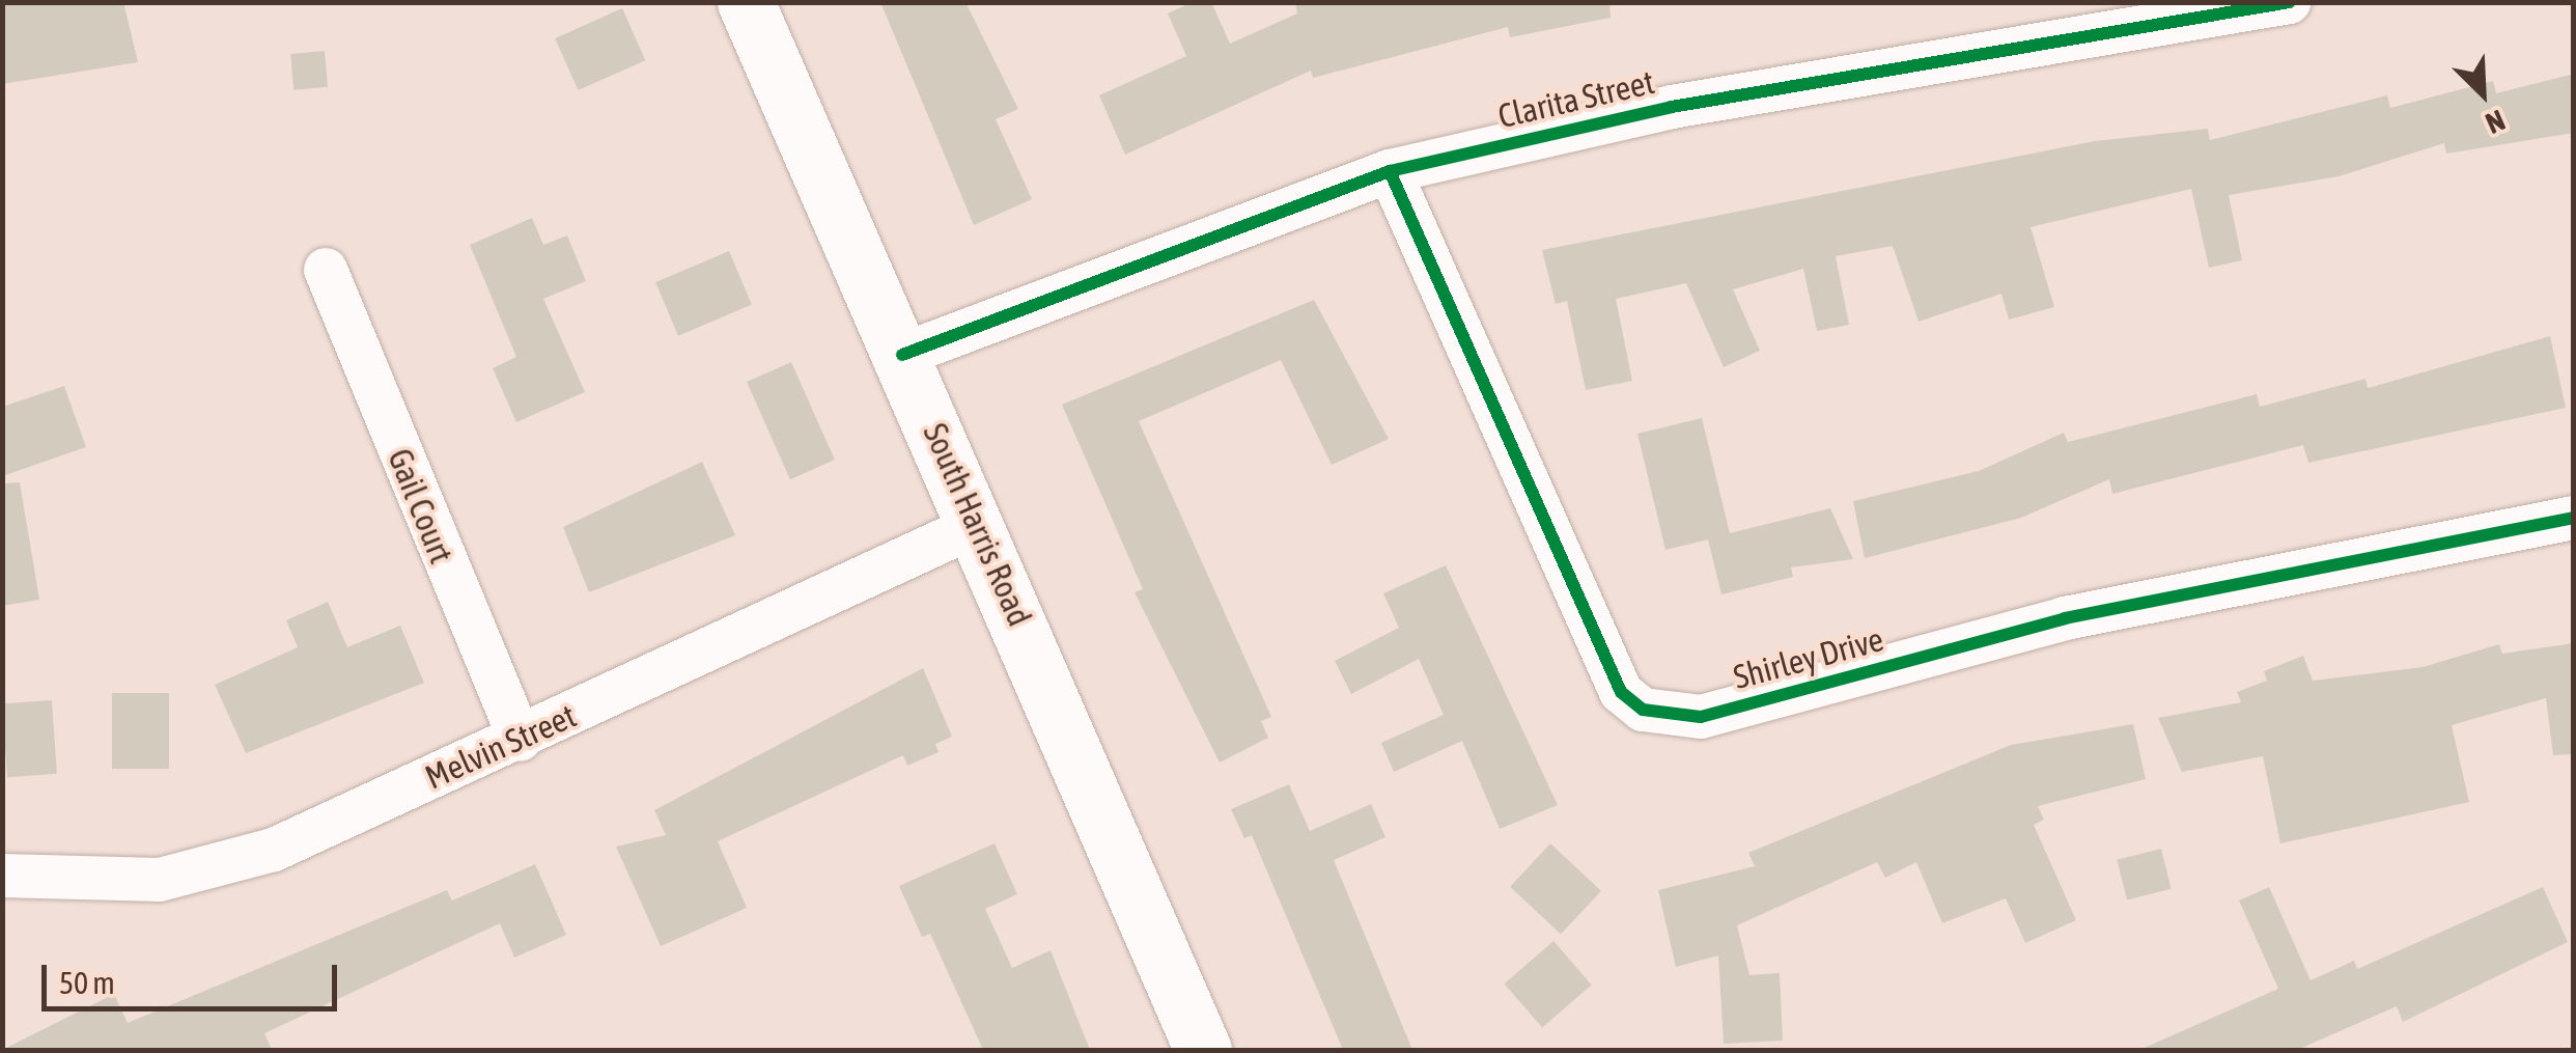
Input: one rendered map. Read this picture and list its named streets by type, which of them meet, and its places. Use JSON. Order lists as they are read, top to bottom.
{
  "streets": {
    "main road": ["South Harris Road"],
    "street": [
      "Clarita Street",
      "Gail Court",
      "Shirley Drive",
      "Melvin Street"
    ]
  },
  "crossings": [
    ["Clarita Street", "South Harris Road"],
    ["Clarita Street", "Shirley Drive"],
    ["Gail Court", "Melvin Street"],
    ["South Harris Road", "Melvin Street"]
  ],
  "scale_bar": "50 m",
  "north": "bottom right"
}
